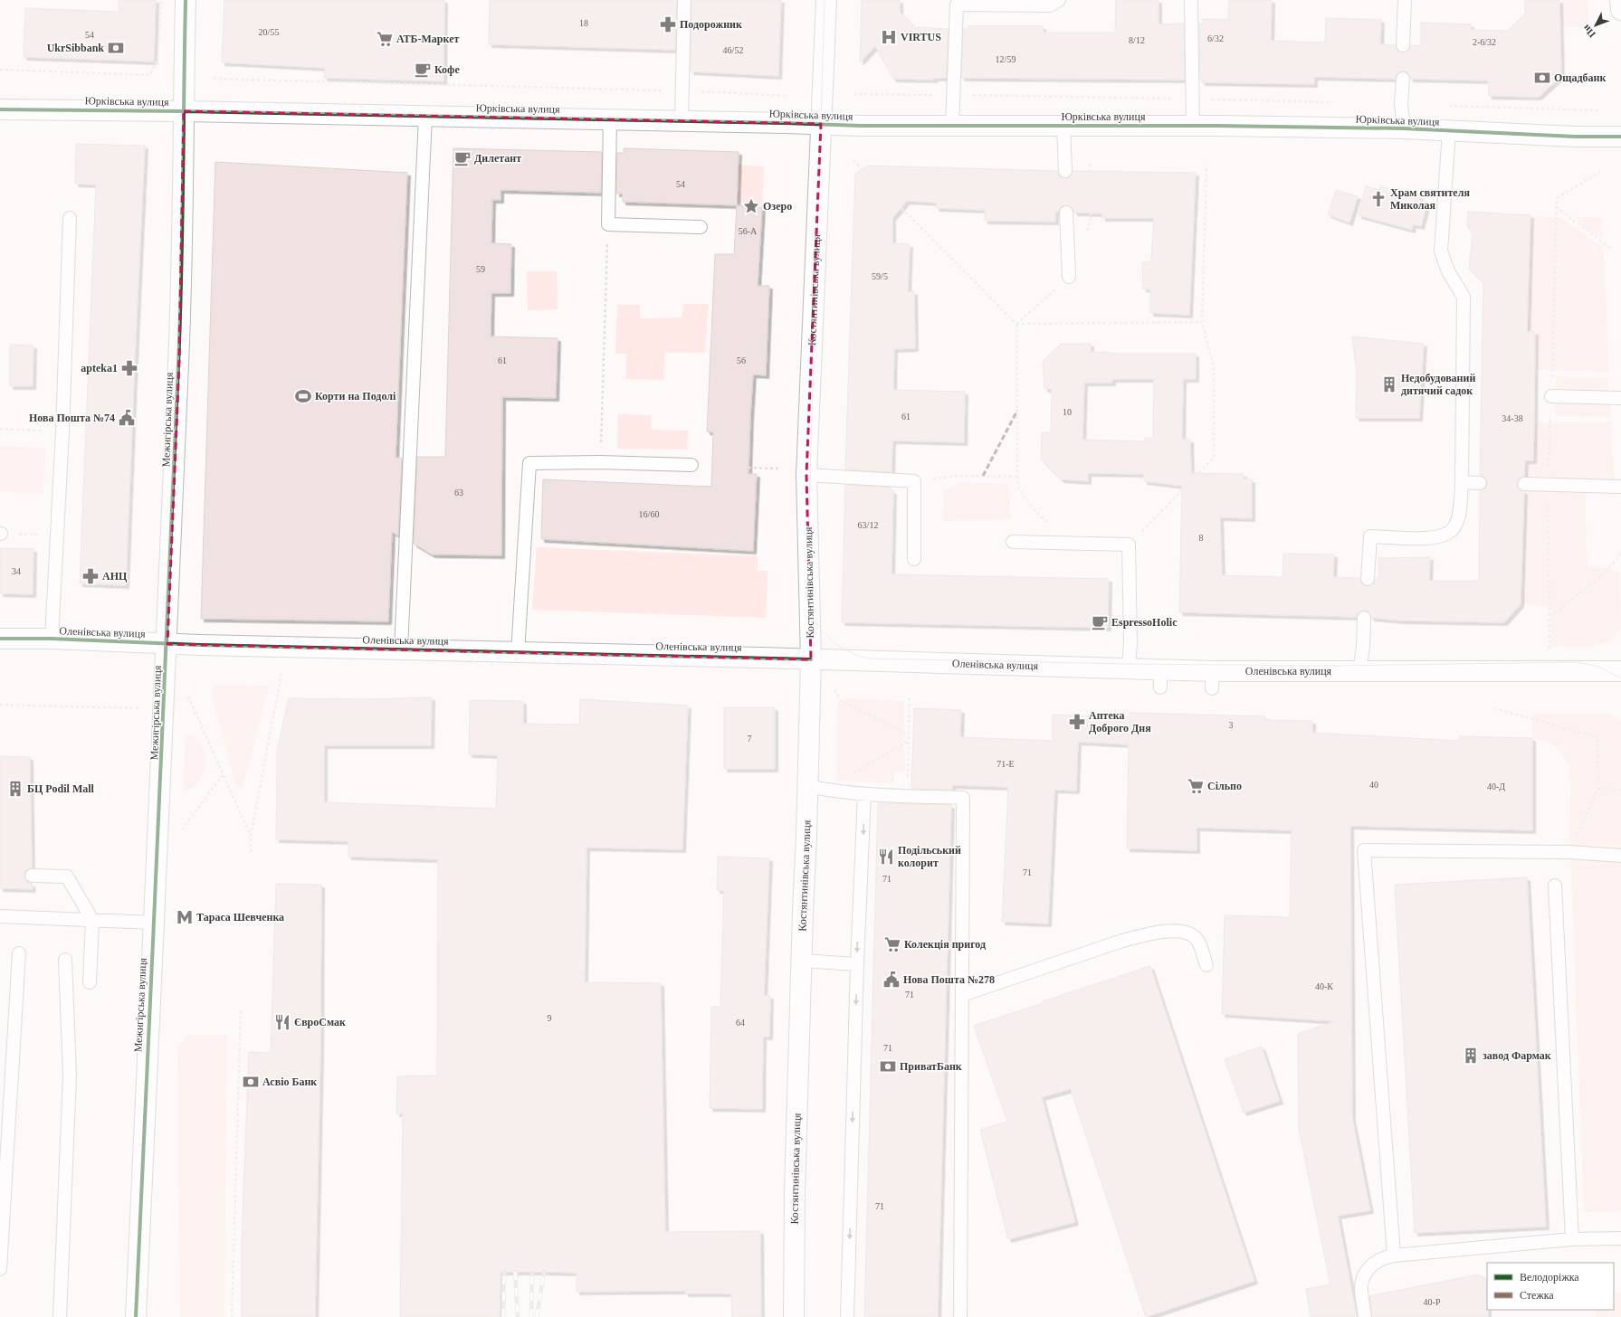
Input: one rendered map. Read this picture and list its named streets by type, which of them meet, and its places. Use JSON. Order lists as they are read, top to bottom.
{
  "streets": {
    "street": [
      "Юрківська вулиця",
      "Костянтинівська вулиця",
      "Межигірська вулиця",
      "Оленівська вулиця"
    ]
  },
  "crossings": [
    ["Юрківська вулиця", "Костянтинівська вулиця"],
    ["Юрківська вулиця", "Межигірська вулиця"],
    ["Костянтинівська вулиця", "Оленівська вулиця"],
    ["Межигірська вулиця", "Оленівська вулиця"]
  ],
  "places": {
    "pharmacy": [
      "Подорожник",
      "apteka1",
      "АНЦ",
      "Аптека Доброго Дня"
    ],
    "hospital": ["VIRTUS"],
    "supermarket": ["АТБ-Маркет", "Сільпо", "Колекція пригод"],
    "bank": [
      "UkrSibbank",
      "Ощадбанк",
      "ПриватБанк",
      "Асвіо Банк"
    ],
    "cafe": ["Кофе", "Дилетант", "EspressoHolic"],
    "church": ["Храм святителя Миколая"],
    "place": ["Озеро"],
    "building": ["Недобудований дитячий садок", "БЦ Podil Mall", "завод Фармак"],
    "sports": ["Корти на Подолі"],
    "public building": ["Нова Пошта №74", "Нова Пошта №278"],
    "restaurant": ["Подільський колорит", "ЄвроСмак"],
    "metro station": ["Тараса Шевченка"]
  },
  "house_numbers": [
    "18",
    "20/55",
    "54",
    "6/32",
    "8/12",
    "2-6/32",
    "46/52",
    "12/59",
    "54",
    "56-А",
    "59",
    "59/5",
    "61",
    "56",
    "10",
    "61",
    "34-38",
    "63",
    "16/60",
    "63/12",
    "8",
    "34",
    "3",
    "7",
    "71-Е",
    "40",
    "40-Д",
    "71",
    "71",
    "40-К",
    "71",
    "9",
    "64",
    "71",
    "71",
    "40-Р"
  ],
  "legend": ["Велодоріжка", "Стежка"],
  "north": "bottom left"
}
